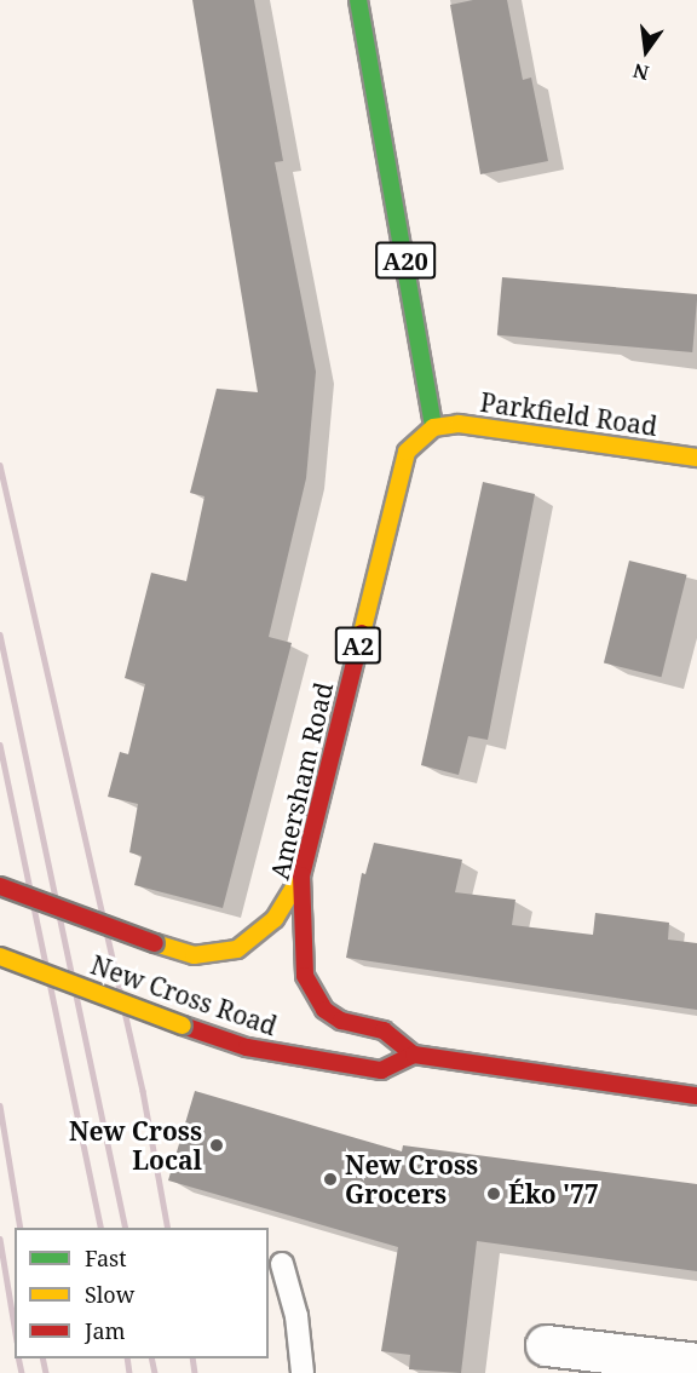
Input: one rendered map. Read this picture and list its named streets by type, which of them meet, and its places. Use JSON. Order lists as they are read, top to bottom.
{
  "streets": {
    "highway": [
      "A20",
      "Parkfield Road",
      "A2",
      "Amersham Road",
      "New Cross Road"
    ]
  },
  "crossings": [
    ["A20", "Parkfield Road"],
    ["A20", "Amersham Road"],
    ["Parkfield Road", "Amersham Road"],
    ["Amersham Road", "New Cross Road"]
  ],
  "places": ["New Cross Local", "New Cross Grocers", "Éko '77"],
  "legend": ["Fast", "Slow", "Jam"],
  "north": "bottom"
}
